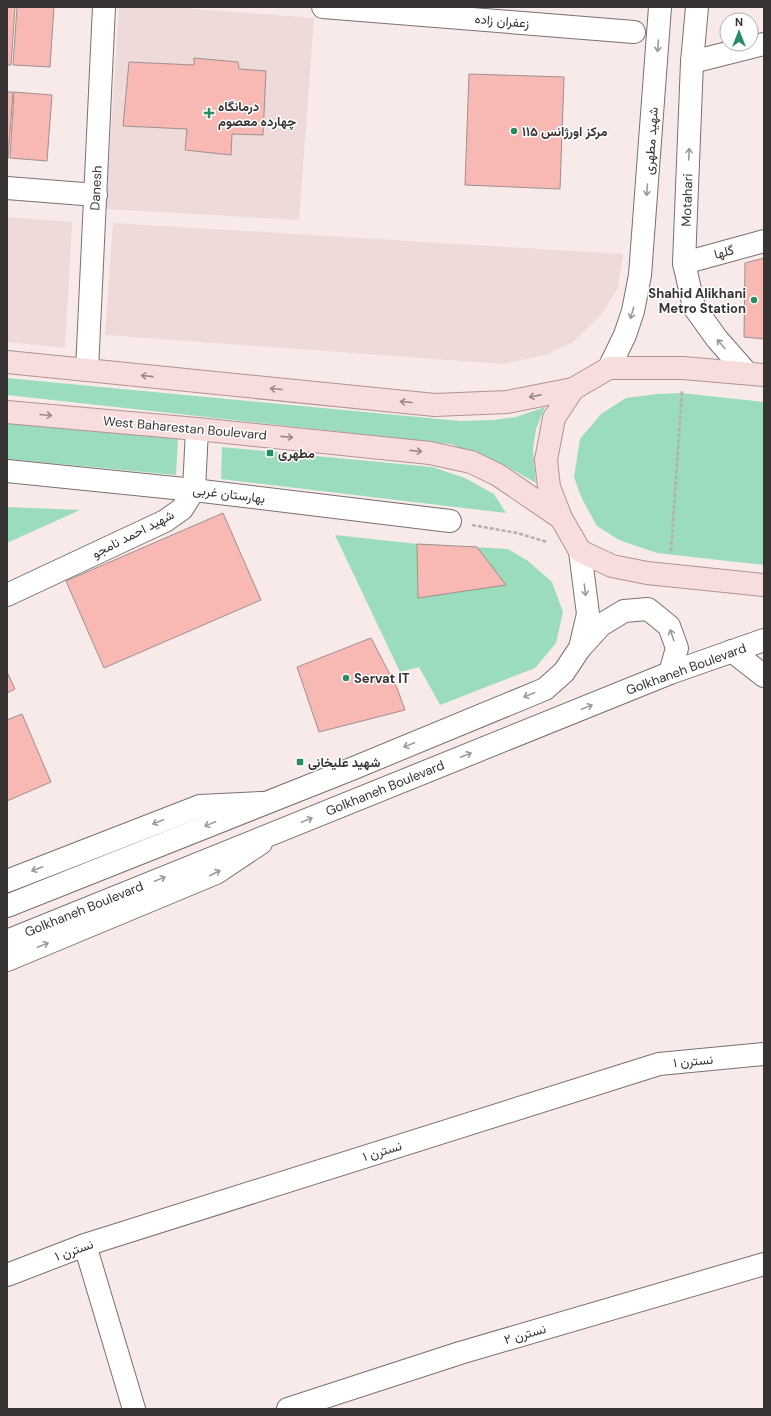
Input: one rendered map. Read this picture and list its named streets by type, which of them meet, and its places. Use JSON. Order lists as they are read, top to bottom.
{
  "streets": {
    "main road": ["West Baharestan Boulevard"],
    "street": [
      "زعفران زاده",
      "Danesh",
      "Motahari",
      "گلها",
      "بهارستان غربی",
      "شهید احمد نامجو",
      "Golkhaneh Boulevard",
      "نسترن ۱",
      "نسترن ۲"
    ]
  },
  "crossings": [
    ["Motahari", "گلها"],
    ["West Baharestan Boulevard", "شهید احمد نامجو"],
    ["بهارستان غربی", "شهید احمد نامجو"]
  ],
  "places": {
    "health": ["درمانگاه چهارده معصوم"],
    "other": ["مرکز اورژانس ۱۱۵", "Shahid Alikhani Metro Station", "Servat IT"],
    "transit": ["مطهری", "شهید علیخانی"]
  },
  "north": "top"
}
